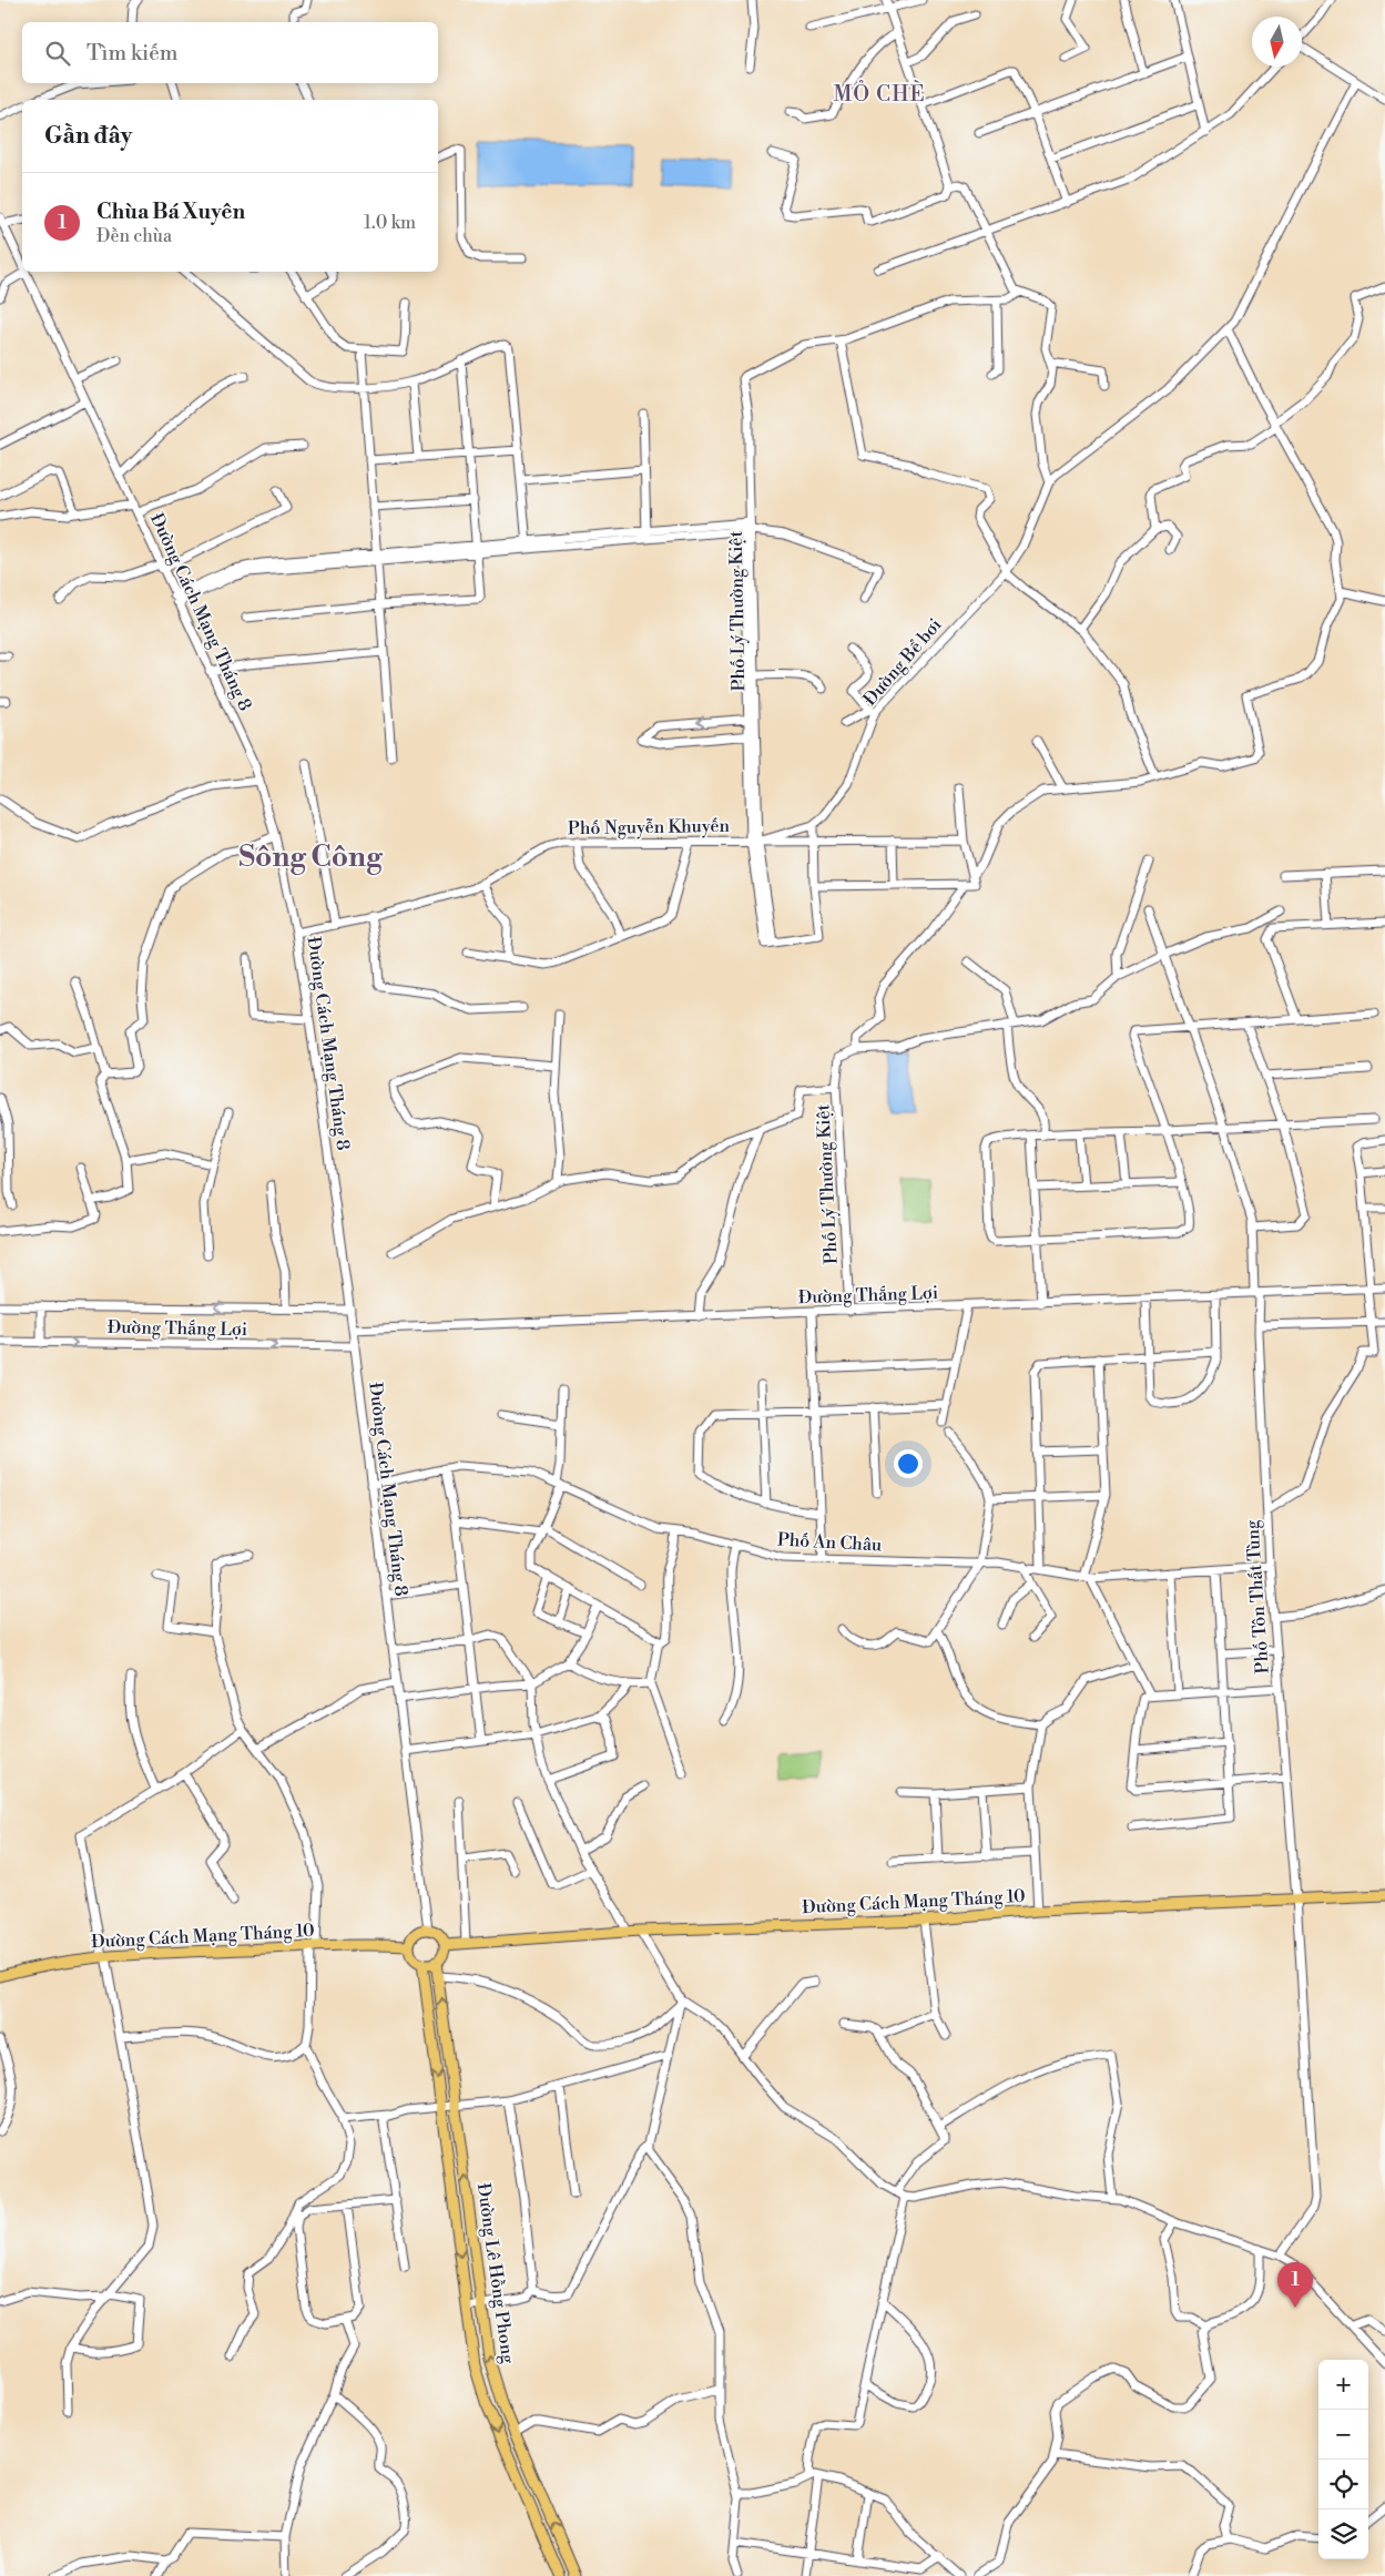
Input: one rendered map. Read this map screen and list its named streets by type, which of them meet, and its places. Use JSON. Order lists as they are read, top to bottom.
{
  "streets": {
    "main road": ["Đường Cách Mạng Tháng 10", "Đường Lê Hồng Phong"],
    "street": [
      "Phố Lý Thường Kiệt",
      "Đường Cách Mạng Tháng 8",
      "Đường Bể bơi",
      "Phố Nguyễn Khuyến",
      "Đường Thắng Lợi",
      "Phố An Châu",
      "Phố Tôn Thất Tùng"
    ]
  },
  "crossings": [
    ["Phố Lý Thường Kiệt", "Phố Nguyễn Khuyến"],
    ["Phố Lý Thường Kiệt", "Đường Thắng Lợi"],
    ["Đường Cách Mạng Tháng 8", "Phố Nguyễn Khuyến"],
    ["Đường Cách Mạng Tháng 8", "Đường Thắng Lợi"],
    ["Đường Cách Mạng Tháng 8", "Phố An Châu"],
    ["Đường Cách Mạng Tháng 8", "Đường Cách Mạng Tháng 10"],
    ["Đường Cách Mạng Tháng 8", "Đường Lê Hồng Phong"],
    ["Đường Thắng Lợi", "Phố Tôn Thất Tùng"],
    ["Phố An Châu", "Phố Tôn Thất Tùng"],
    ["Phố Tôn Thất Tùng", "Đường Cách Mạng Tháng 10"],
    ["Đường Cách Mạng Tháng 10", "Đường Lê Hồng Phong"]
  ],
  "districts": ["MỎ CHÈ", "Sông Công"],
  "north": "bottom",
  "page": {
    "search": "Tìm kiếm",
    "heading": "Gần đây",
    "list": [
      {
        "mark": "1",
        "name": "Chùa Bá Xuyên",
        "note": "Đền chùa",
        "value": "1.0 km"
      }
    ],
    "pins": "1",
    "map_buttons": ["+", "−"]
  }
}
